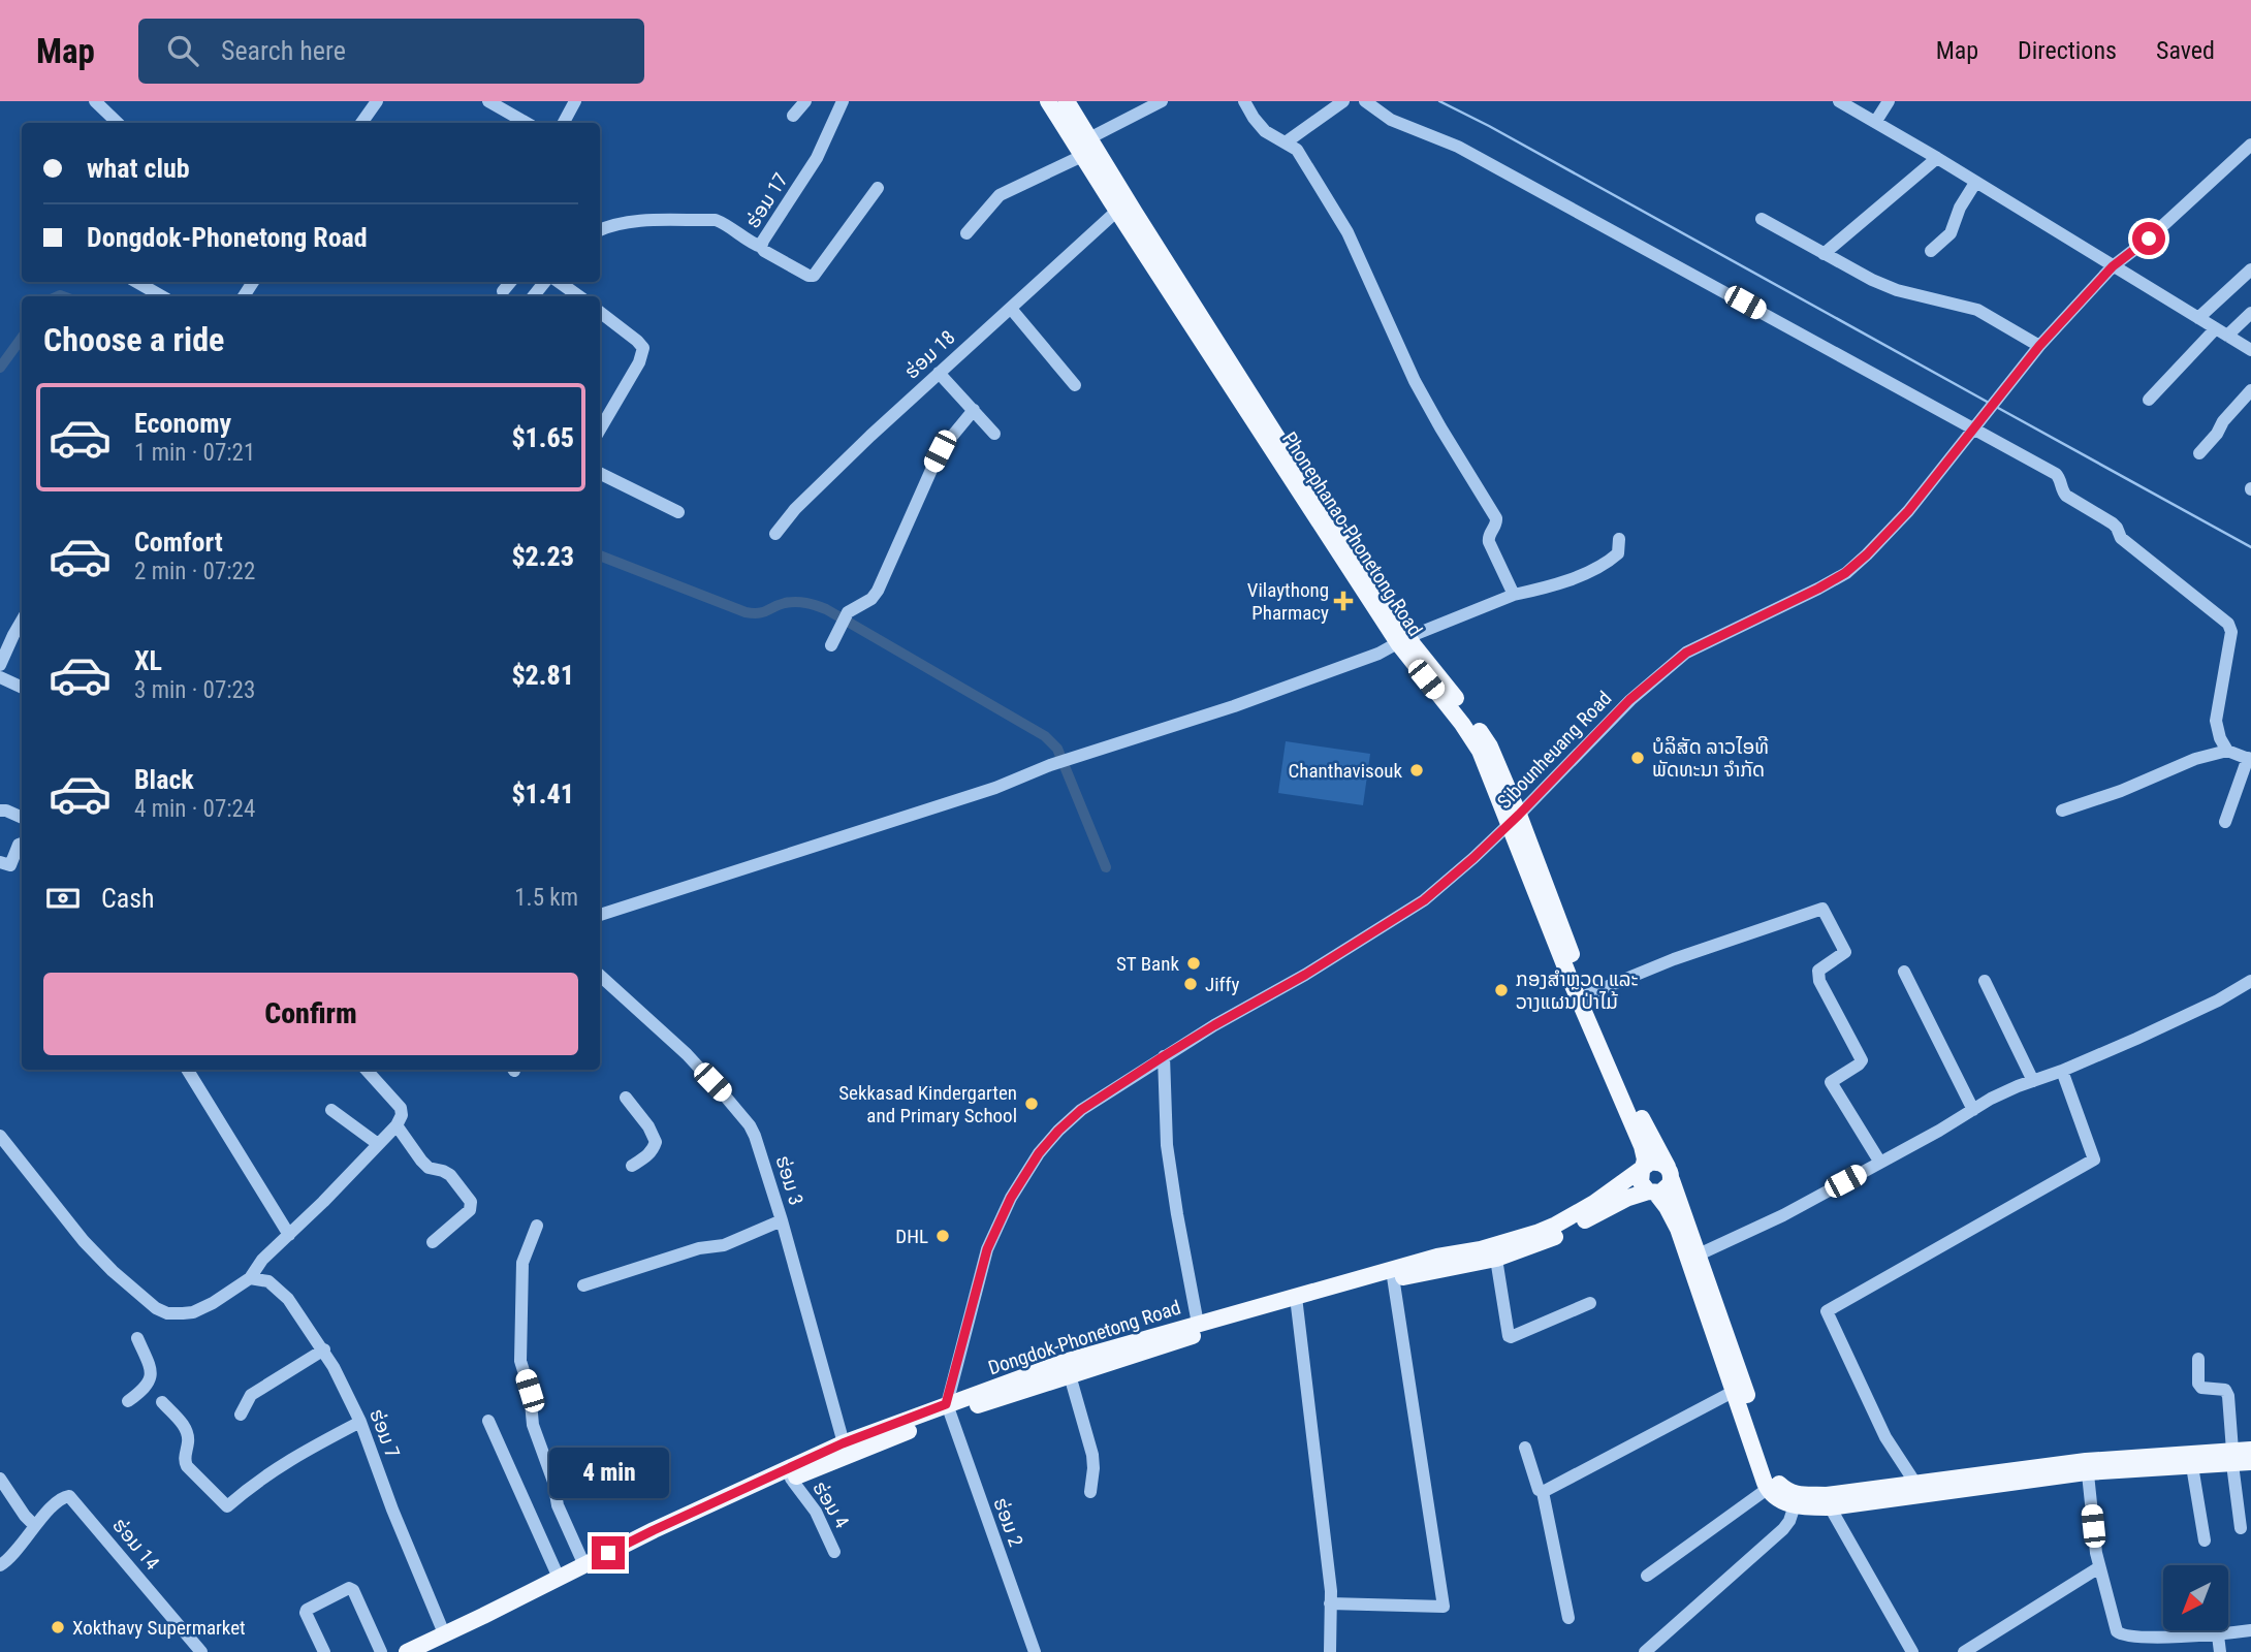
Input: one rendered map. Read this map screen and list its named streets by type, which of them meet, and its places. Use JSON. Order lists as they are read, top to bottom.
{
  "streets": {
    "main road": ["Phonephanao-Phonetong Road", "Dongdok-Phonetong Road"],
    "street": [
      "ຮ່ອມ 17",
      "ຮ່ອມ 18",
      "Sibounheuang Road",
      "ຮ່ອມ 3",
      "ຮ່ອມ 7",
      "ຮ່ອມ 4",
      "ຮ່ອມ 2",
      "ຮ່ອມ 14"
    ]
  },
  "crossings": [
    ["ຮ່ອມ 18", "Phonephanao-Phonetong Road"],
    ["Phonephanao-Phonetong Road", "Sibounheuang Road"],
    ["Sibounheuang Road", "Dongdok-Phonetong Road"],
    ["Sibounheuang Road", "ຮ່ອມ 2"],
    ["ຮ່ອມ 3", "Dongdok-Phonetong Road"],
    ["Dongdok-Phonetong Road", "ຮ່ອມ 7"],
    ["Dongdok-Phonetong Road", "ຮ່ອມ 4"],
    ["Dongdok-Phonetong Road", "ຮ່ອມ 2"]
  ],
  "places": {
    "health": ["Vilaythong Pharmacy"],
    "other": [
      "ບໍລິສັດ ລາວໄອທີ ພັດທະນາ ຈຳກັດ",
      "Chanthavisouk",
      "ST Bank",
      "Jiffy",
      "ກອງສໍາຫຼວດ ແລະ ວາງແຜນ ປ່າໄມ້",
      "Sekkasad Kindergarten and Primary School",
      "DHL",
      "Xokthavy Supermarket"
    ]
  },
  "north": "bottom left",
  "page": {
    "header": "Map",
    "search": "Search here",
    "nav": ["Map", "Directions", "Saved"],
    "banner": ["what club", "Dongdok-Phonetong Road"],
    "heading": "Choose a ride",
    "list": [
      {
        "name": "Economy",
        "note": "1 min · 07:21",
        "value": "$1.65"
      },
      {
        "name": "Comfort",
        "note": "2 min · 07:22",
        "value": "$2.23"
      },
      {
        "name": "XL",
        "note": "3 min · 07:23",
        "value": "$2.81"
      },
      {
        "name": "Black",
        "note": "4 min · 07:24",
        "value": "$1.41"
      }
    ],
    "pay": ["Cash", "1.5 km"],
    "buttons": "Confirm",
    "bubble": "4 min"
  }
}
